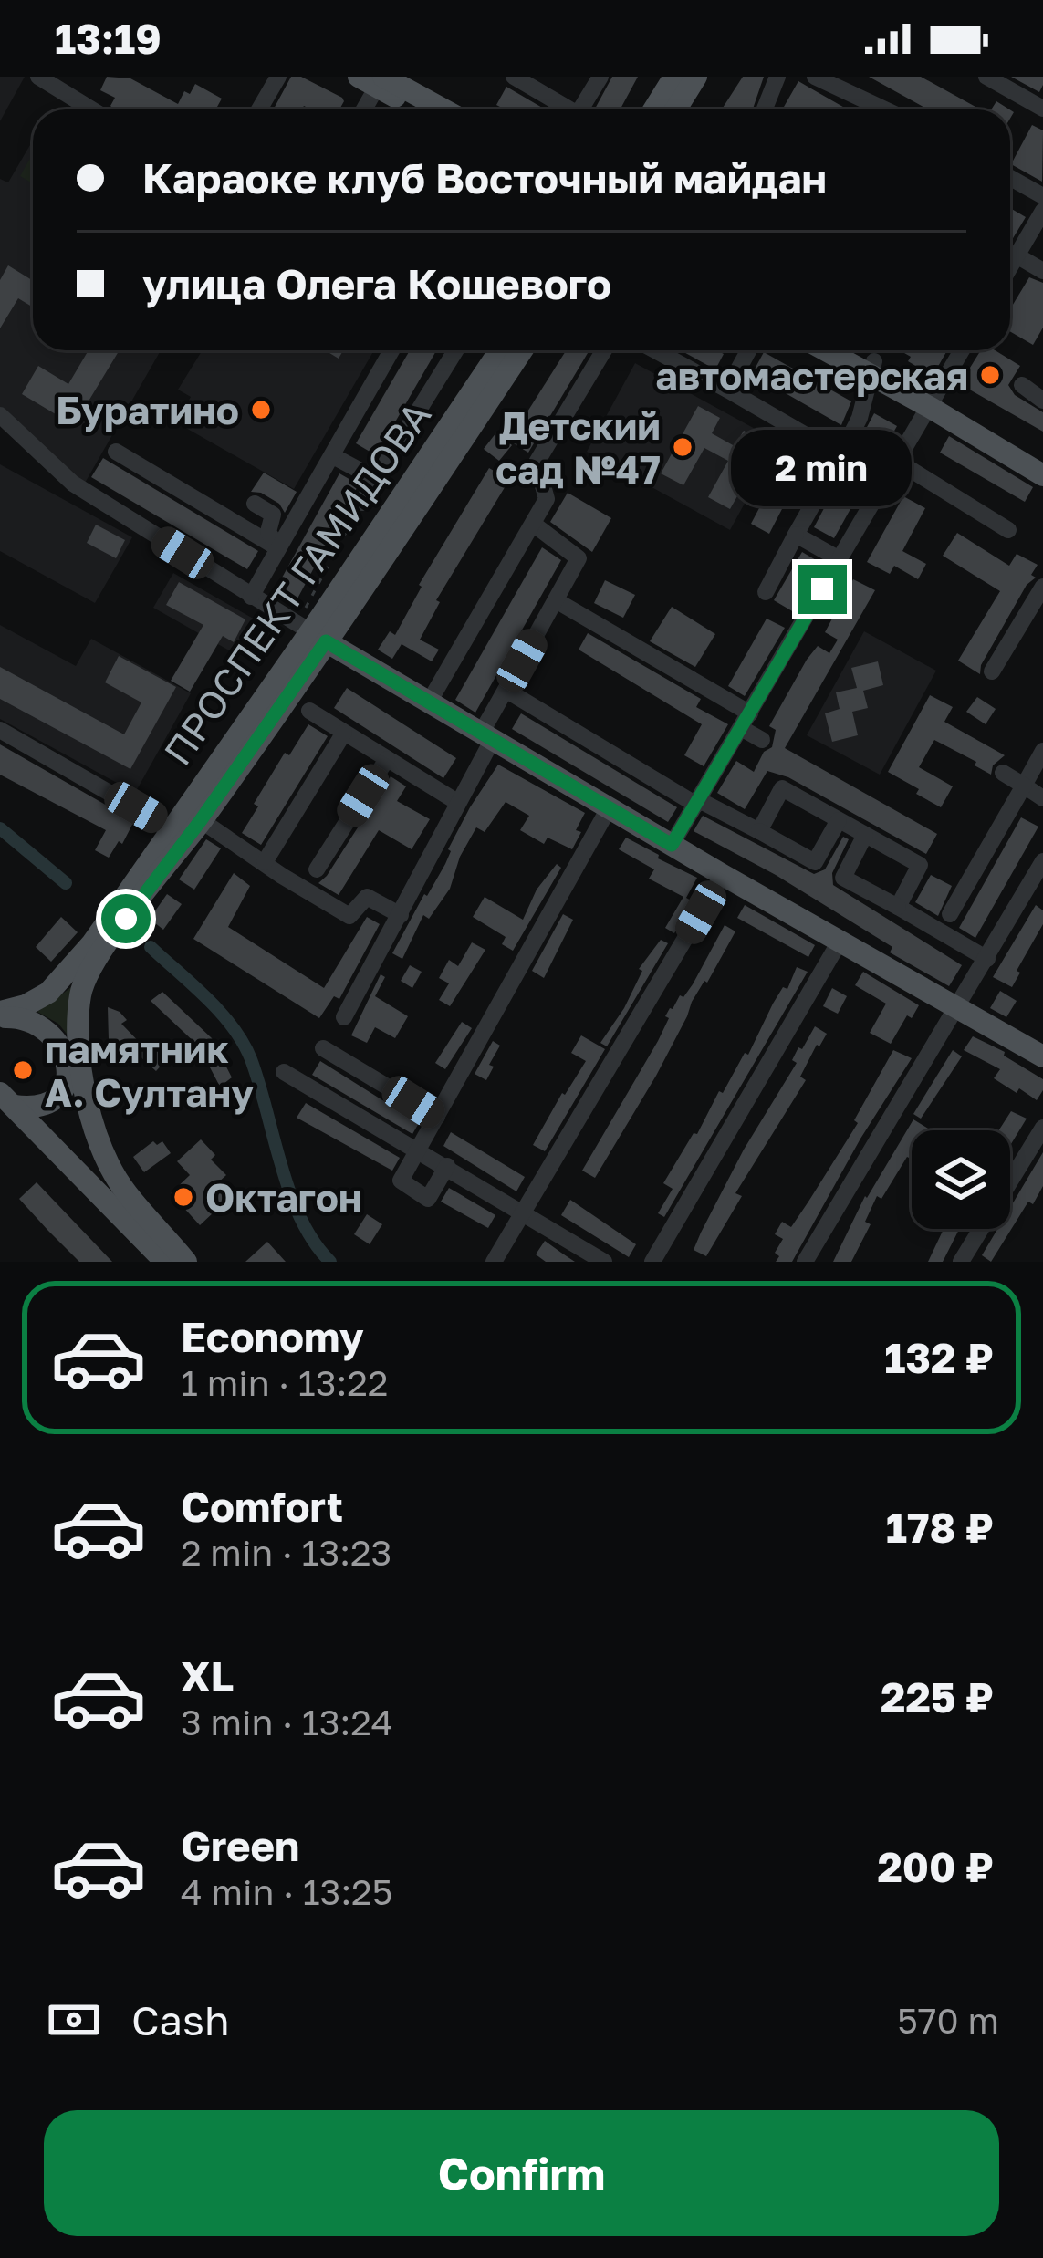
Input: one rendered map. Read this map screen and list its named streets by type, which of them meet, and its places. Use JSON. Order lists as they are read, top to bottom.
{
  "streets": {
    "main road": ["ПРОСПЕКТ ГАМИДОВА"]
  },
  "places": [
    "автомастерская",
    "Буратино",
    "Детский сад №47",
    "памятник А. Султану",
    "Октагон"
  ],
  "page": {
    "status": "13:19",
    "banner": ["Караоке клуб Восточный майдан", "улица Олега Кошевого"],
    "bubble": "2 min",
    "list": [
      {
        "name": "Economy",
        "note": "1 min · 13:22",
        "value": "132 ₽"
      },
      {
        "name": "Comfort",
        "note": "2 min · 13:23",
        "value": "178 ₽"
      },
      {
        "name": "XL",
        "note": "3 min · 13:24",
        "value": "225 ₽"
      },
      {
        "name": "Green",
        "note": "4 min · 13:25",
        "value": "200 ₽"
      }
    ],
    "pay": ["Cash", "570 m"],
    "buttons": "Confirm"
  }
}
